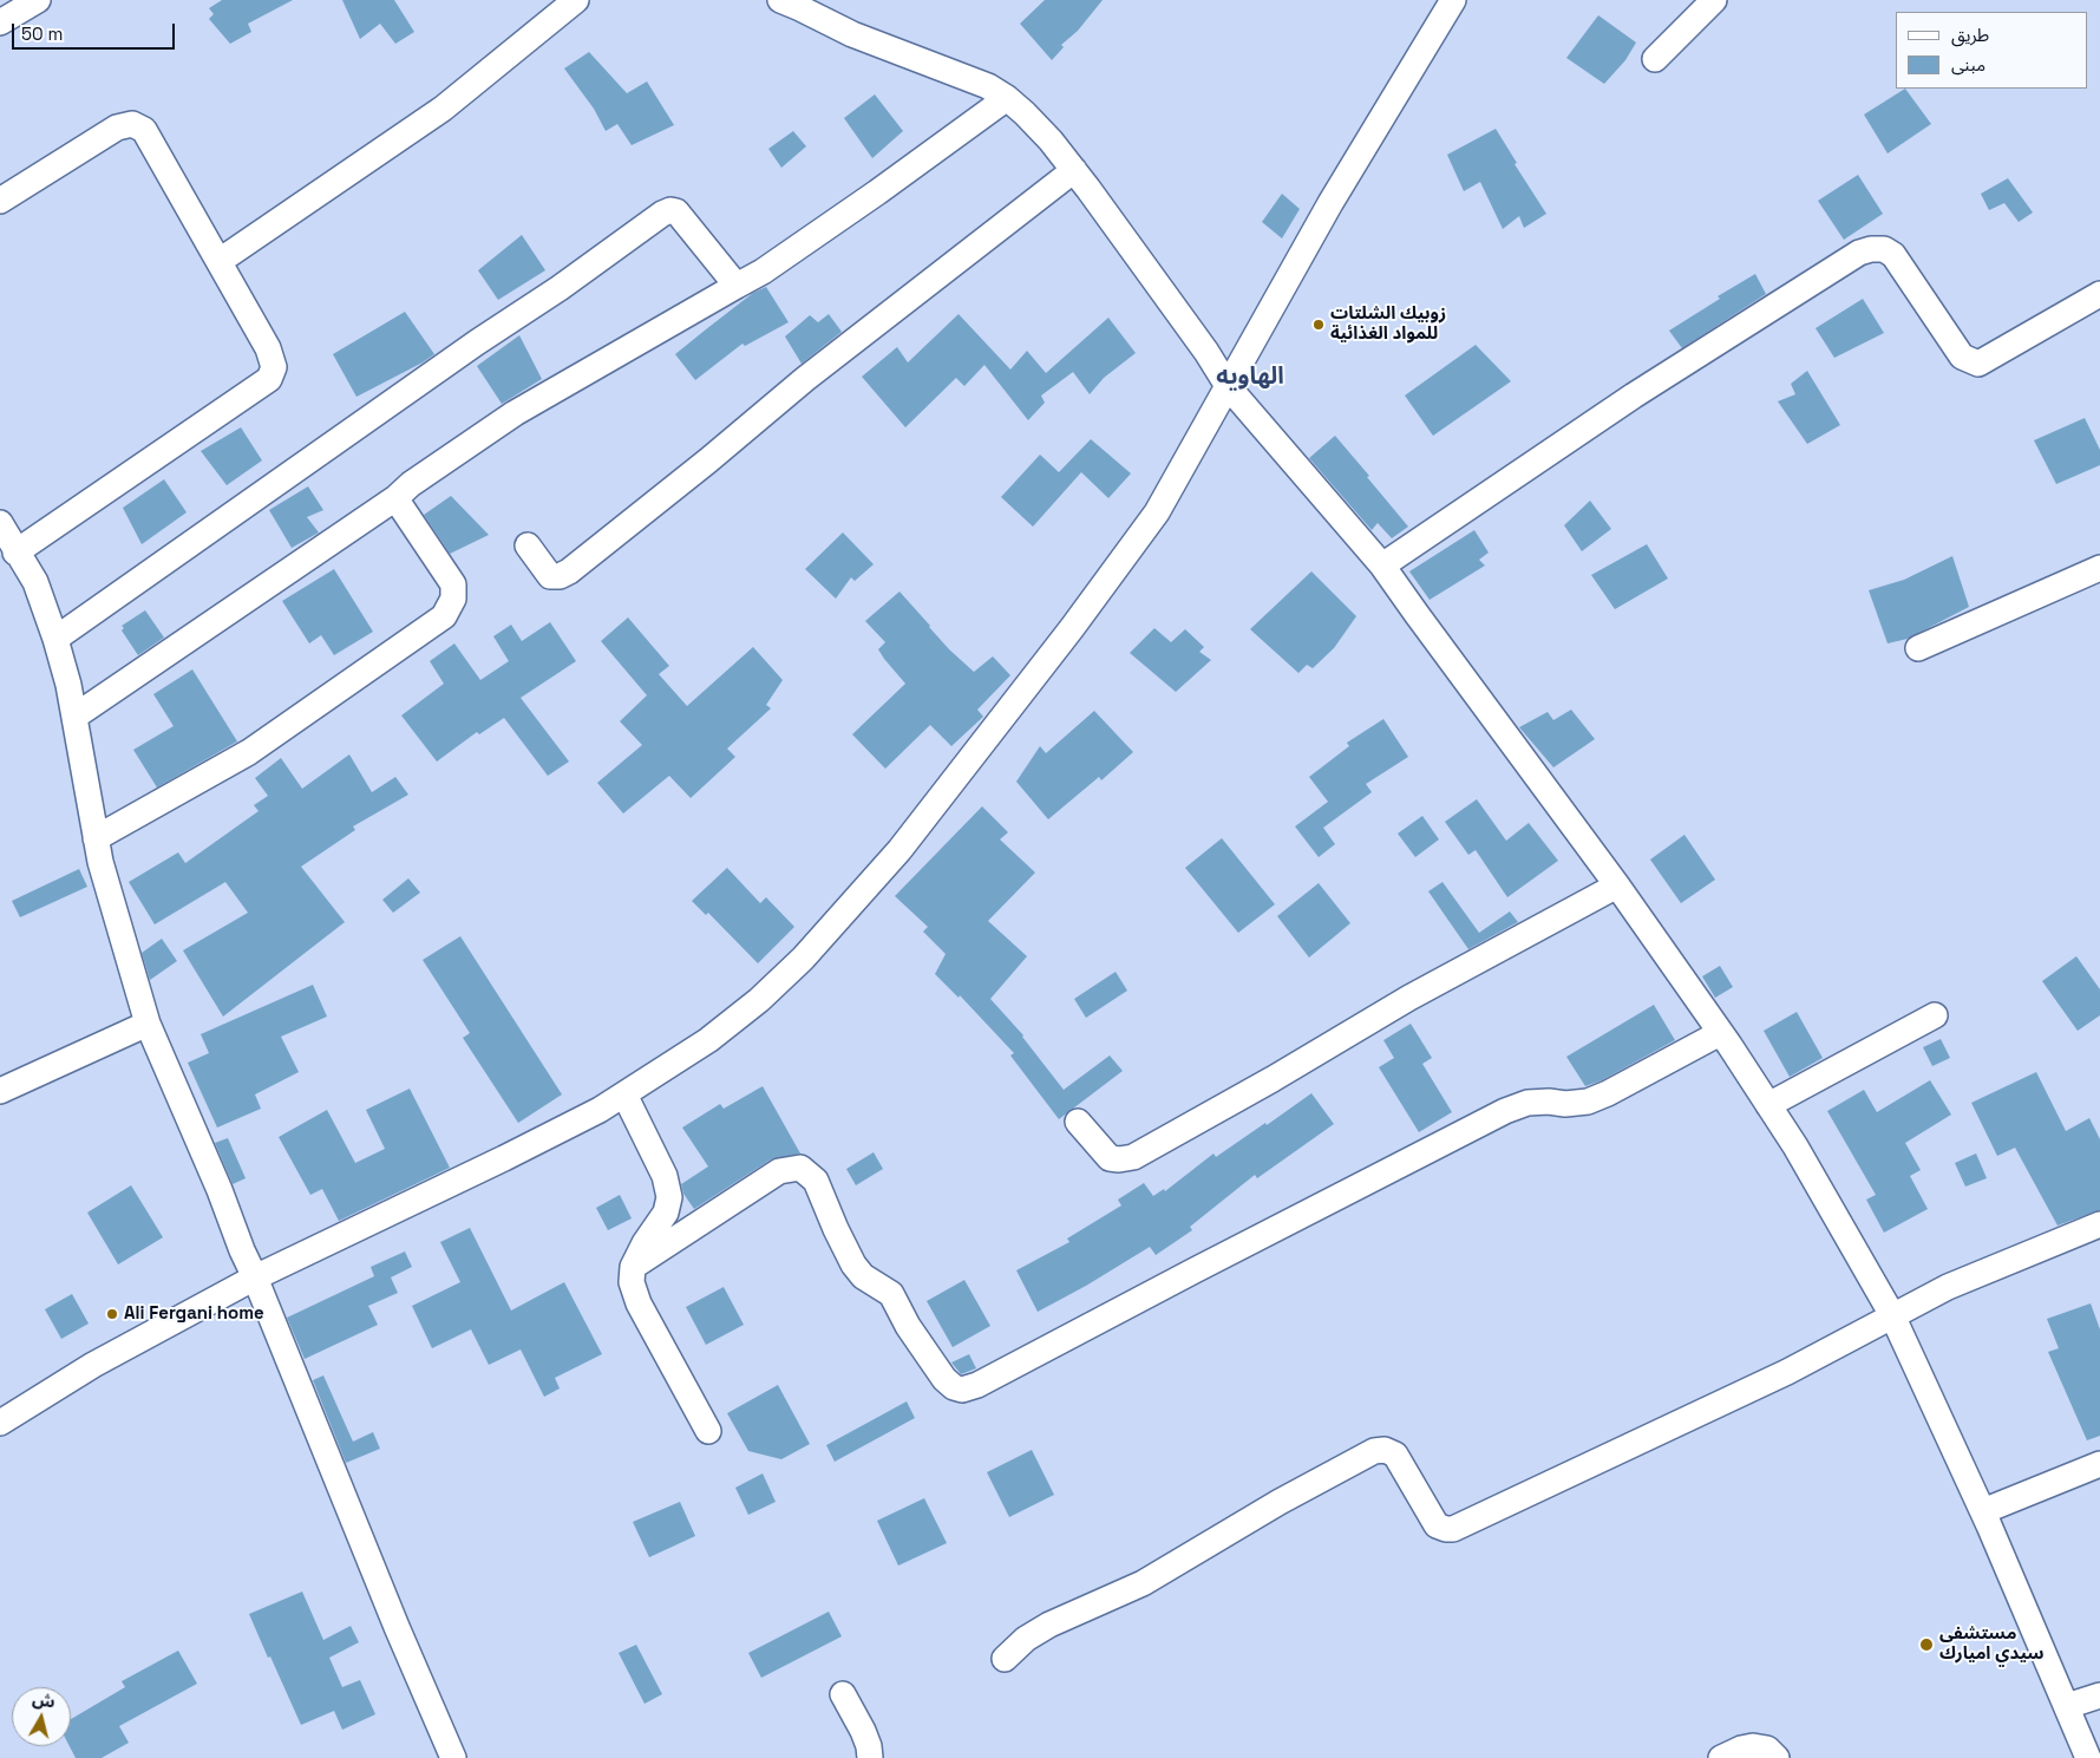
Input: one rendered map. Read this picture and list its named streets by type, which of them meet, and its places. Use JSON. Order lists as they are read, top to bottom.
{
  "districts": ["الهاويه"],
  "places": ["زوبيك الشلتات للمواد الغذائية", "Ali Fergani home", "مستشفى سيدي اميارك"],
  "legend": ["طريق", "مبنى"],
  "scale_bar": "50 m",
  "north": "top"
}
